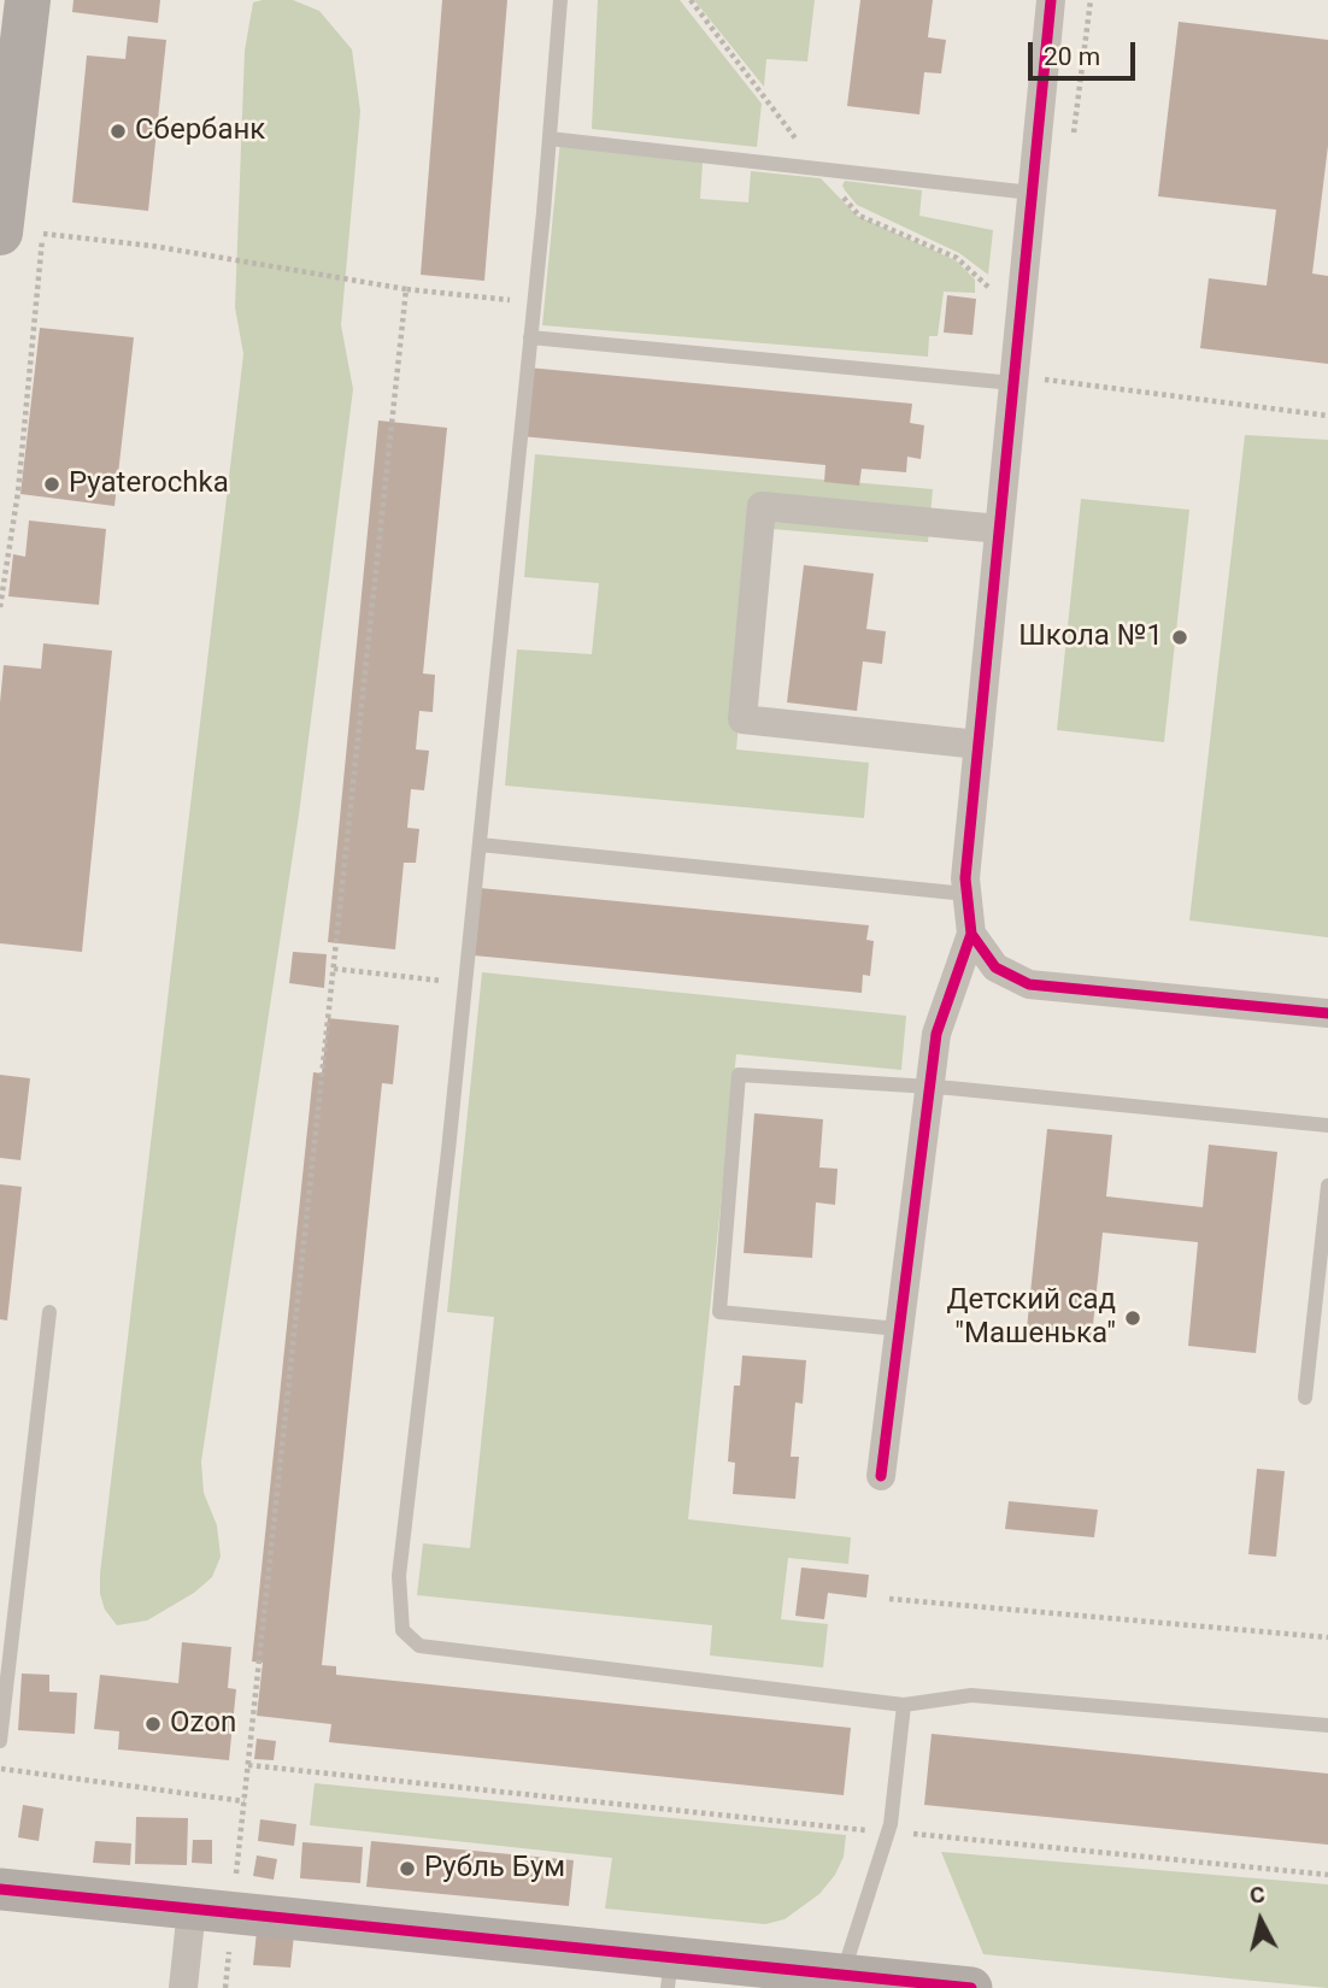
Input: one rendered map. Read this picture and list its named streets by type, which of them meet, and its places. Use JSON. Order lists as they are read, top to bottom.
{
  "places": [
    "Сбербанк",
    "Pyaterochka",
    "Школа №1",
    "Детский сад \"Машенька\"",
    "Ozon",
    "Рубль Бум"
  ],
  "scale_bar": "20 m",
  "north": "top"
}
